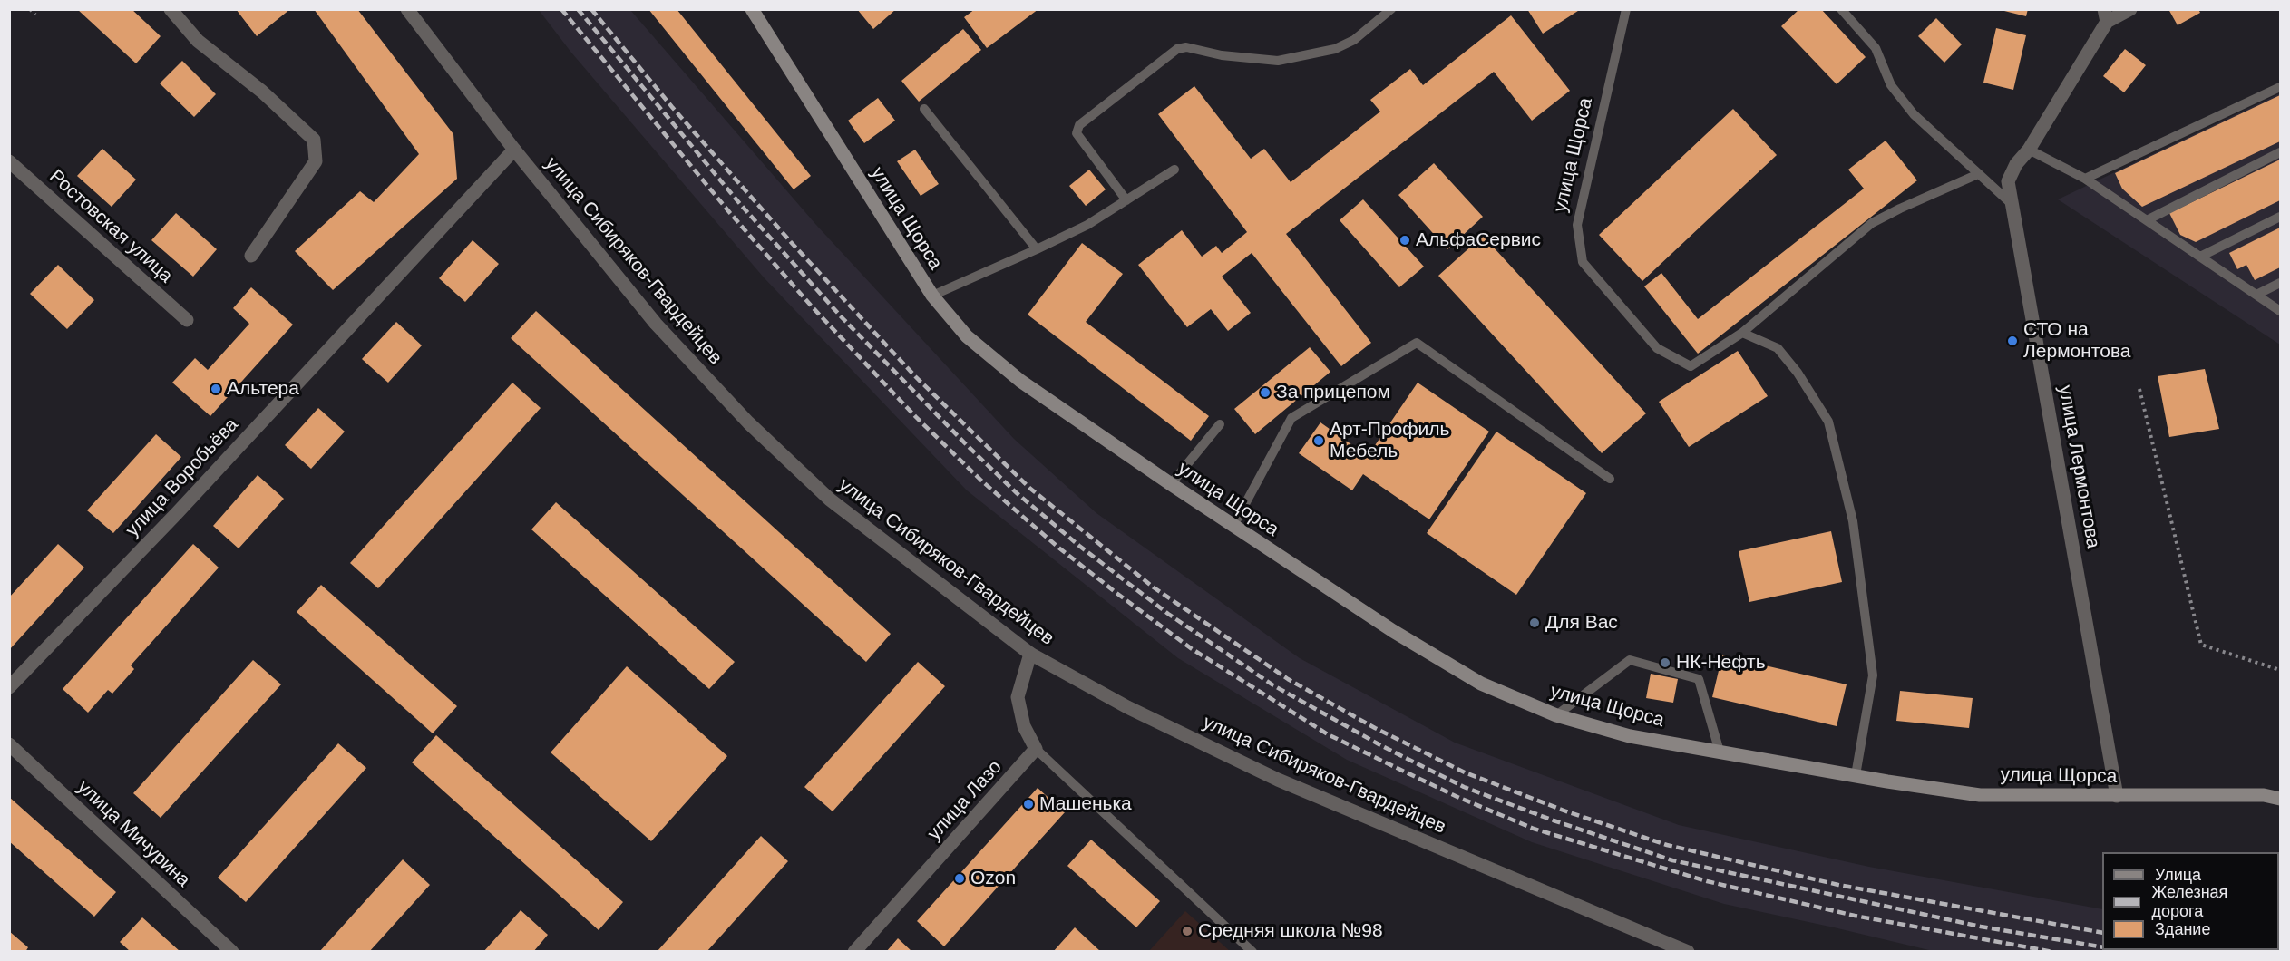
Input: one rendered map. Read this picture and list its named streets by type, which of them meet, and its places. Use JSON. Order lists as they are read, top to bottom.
{
  "streets": {
    "main road": ["улица Щорса"],
    "street": [
      "Ростовская улица",
      "улица Сибиряков-Гвардейцев",
      "улица Лермонтова",
      "улица Воробьёва",
      "улица Лазо",
      "улица Мичурина"
    ]
  },
  "crossings": [
    ["улица Щорса", "улица Лермонтова"],
    ["улица Сибиряков-Гвардейцев", "улица Воробьёва"]
  ],
  "places": [
    "АльфаСервис",
    "СТО на Лермонтова",
    "Альтера",
    "За прицепом",
    "Арт-Профиль Мебель",
    "Для Вас",
    "НК-Нефть",
    "Машенька",
    "Ozon",
    "Средняя школа №98"
  ],
  "legend": ["Улица", "Железная дорога", "Здание"]
}
